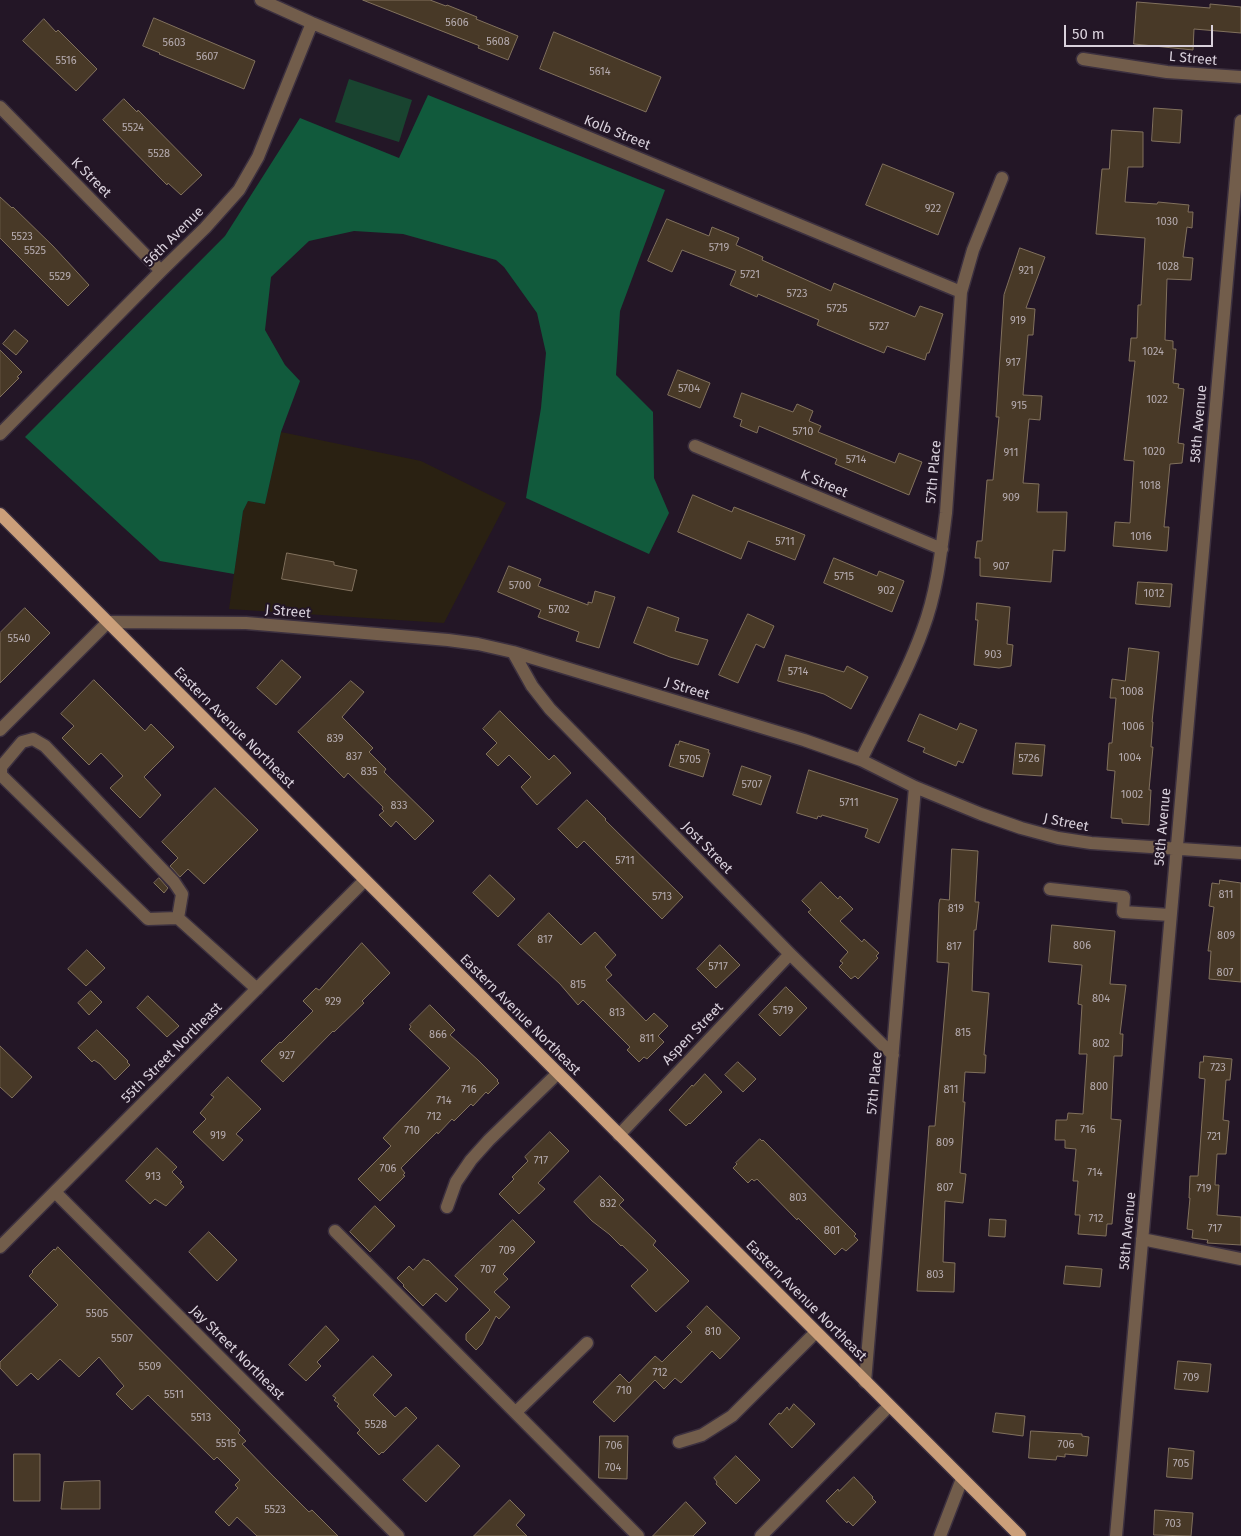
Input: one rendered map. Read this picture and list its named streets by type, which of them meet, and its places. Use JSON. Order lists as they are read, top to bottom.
{
  "streets": {
    "main road": ["Eastern Avenue Northeast"],
    "street": [
      "L Street",
      "Kolb Street",
      "K Street",
      "56th Avenue",
      "58th Avenue",
      "57th Place",
      "J Street",
      "Jost Street",
      "Aspen Street",
      "55th Street Northeast",
      "Jay Street Northeast"
    ]
  },
  "crossings": [
    ["Kolb Street", "56th Avenue"],
    ["Kolb Street", "57th Place"],
    ["K Street", "56th Avenue"],
    ["K Street", "57th Place"],
    ["58th Avenue", "J Street"],
    ["57th Place", "J Street"],
    ["57th Place", "Eastern Avenue Northeast"],
    ["57th Place", "Jost Street"],
    ["J Street", "Eastern Avenue Northeast"],
    ["J Street", "Jost Street"],
    ["Eastern Avenue Northeast", "Aspen Street"],
    ["Eastern Avenue Northeast", "55th Street Northeast"],
    ["Jost Street", "Aspen Street"],
    ["55th Street Northeast", "Jay Street Northeast"]
  ],
  "house_numbers": [
    "5606",
    "5608",
    "5603",
    "5607",
    "5516",
    "5614",
    "5524",
    "5528",
    "922",
    "1030",
    "5523",
    "5719",
    "5525",
    "1028",
    "921",
    "5721",
    "5529",
    "5723",
    "5725",
    "919",
    "5727",
    "1024",
    "917",
    "5704",
    "1022",
    "915",
    "5710",
    "1020",
    "911",
    "5714",
    "1018",
    "909",
    "1016",
    "5711",
    "907",
    "5715",
    "5700",
    "902",
    "1012",
    "5702",
    "5540",
    "903",
    "5714",
    "1008",
    "1006",
    "839",
    "837",
    "1004",
    "5726",
    "5705",
    "835",
    "5707",
    "1002",
    "5711",
    "833",
    "5711",
    "811",
    "5713",
    "819",
    "809",
    "817",
    "806",
    "817",
    "5717",
    "807",
    "815",
    "804",
    "929",
    "5719",
    "813",
    "815",
    "866",
    "811",
    "802",
    "927",
    "723",
    "800",
    "716",
    "811",
    "714",
    "712",
    "716",
    "710",
    "919",
    "721",
    "809",
    "717",
    "706",
    "714",
    "913",
    "807",
    "719",
    "803",
    "832",
    "712",
    "717",
    "801",
    "709",
    "707",
    "803",
    "5505",
    "810",
    "5507",
    "5509",
    "712",
    "709",
    "710",
    "5511",
    "5513",
    "5528",
    "5515",
    "706",
    "706",
    "705",
    "704",
    "5523",
    "703"
  ],
  "scale_bar": "50 m"
}
